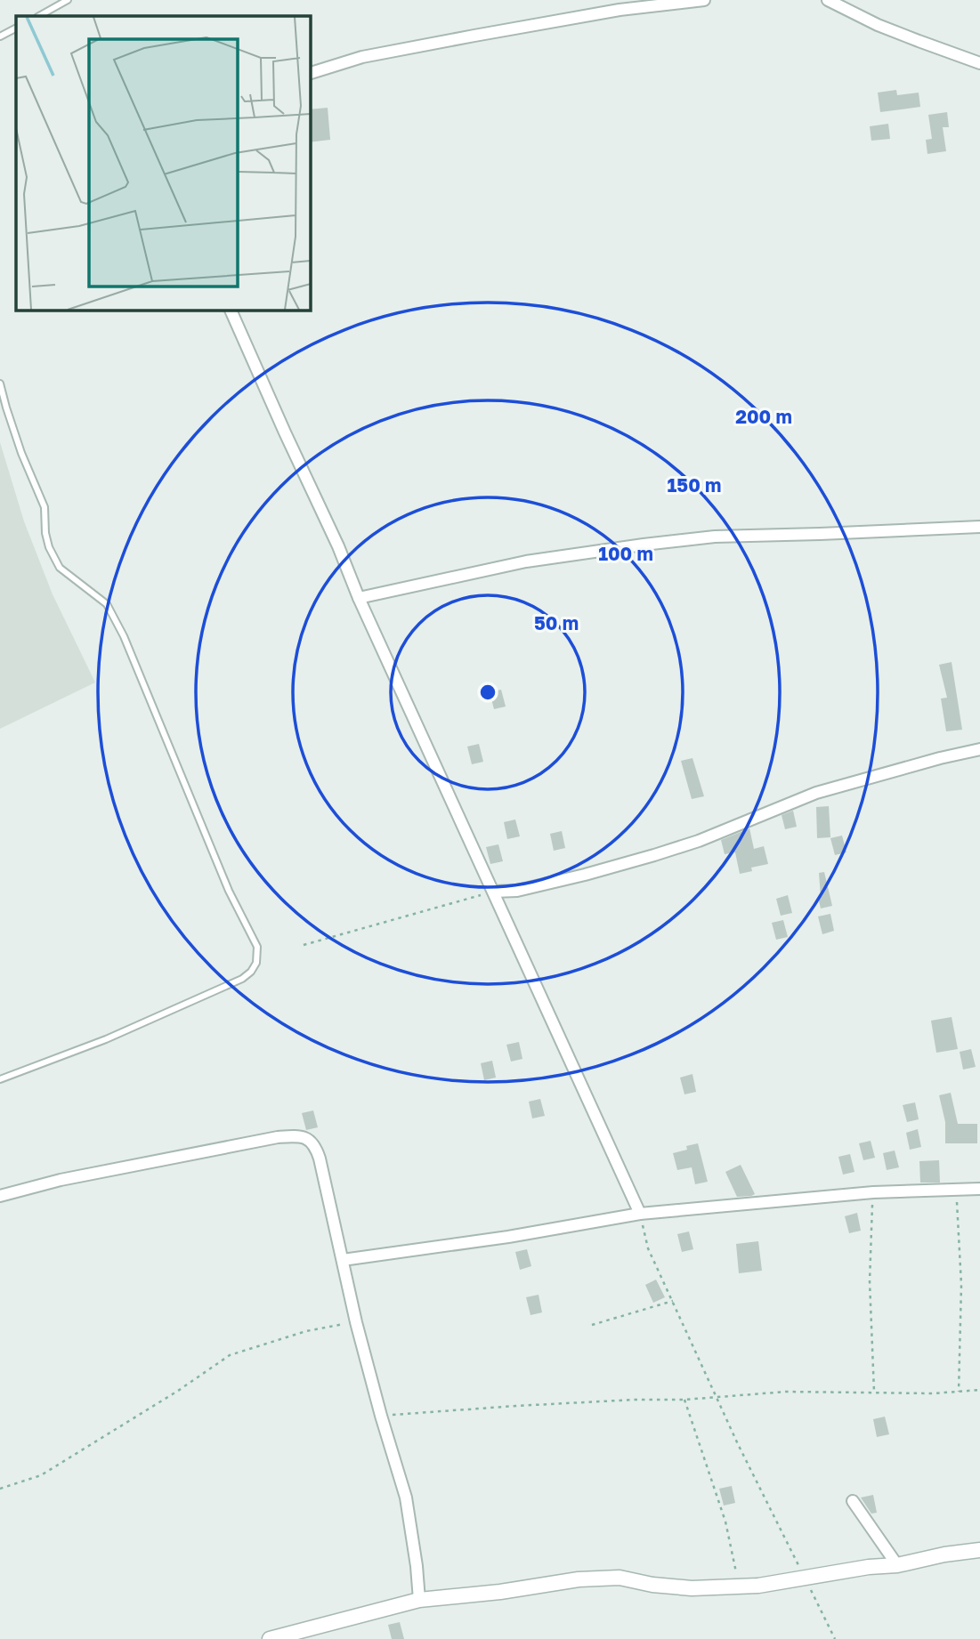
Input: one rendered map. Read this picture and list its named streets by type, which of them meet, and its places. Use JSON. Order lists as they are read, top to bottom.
{
  "rings": [
    "200 m",
    "150 m",
    "100 m",
    "50 m"
  ]
}
